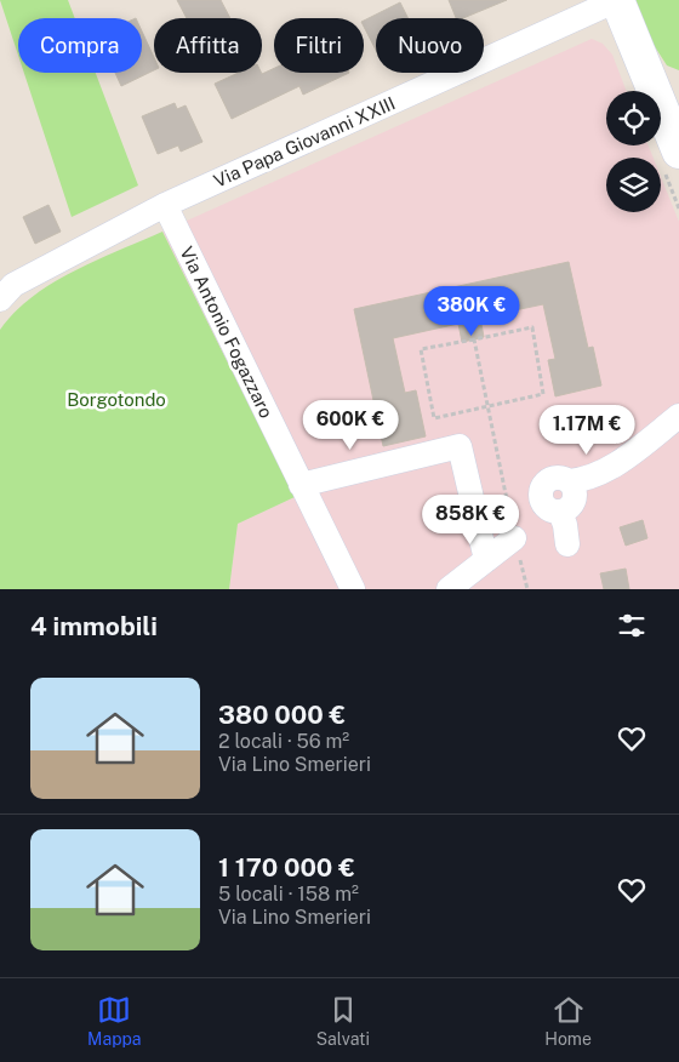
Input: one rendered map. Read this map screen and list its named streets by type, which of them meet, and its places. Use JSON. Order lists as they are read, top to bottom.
{
  "streets": {
    "street": ["Via Papa Giovanni XXIII", "Via Antonio Fogazzaro"]
  },
  "crossings": [
    ["Via Papa Giovanni XXIII", "Via Antonio Fogazzaro"]
  ],
  "parks": ["Borgotondo"],
  "page": {
    "chip": [
      "Compra",
      "Affitta",
      "Filtri",
      "Nuovo"
    ],
    "price": [
      "380K €",
      "600K €",
      "1.17M €",
      "858K €"
    ],
    "heading": "4 immobili",
    "list": [
      {
        "name": "380 000 €",
        "note": "2 locali · 56 m² · Via Lino Smerieri"
      },
      {
        "name": "1 170 000 €",
        "note": "5 locali · 158 m² · Via Lino Smerieri"
      }
    ],
    "tabs": ["Mappa", "Salvati", "Home"]
  }
}
